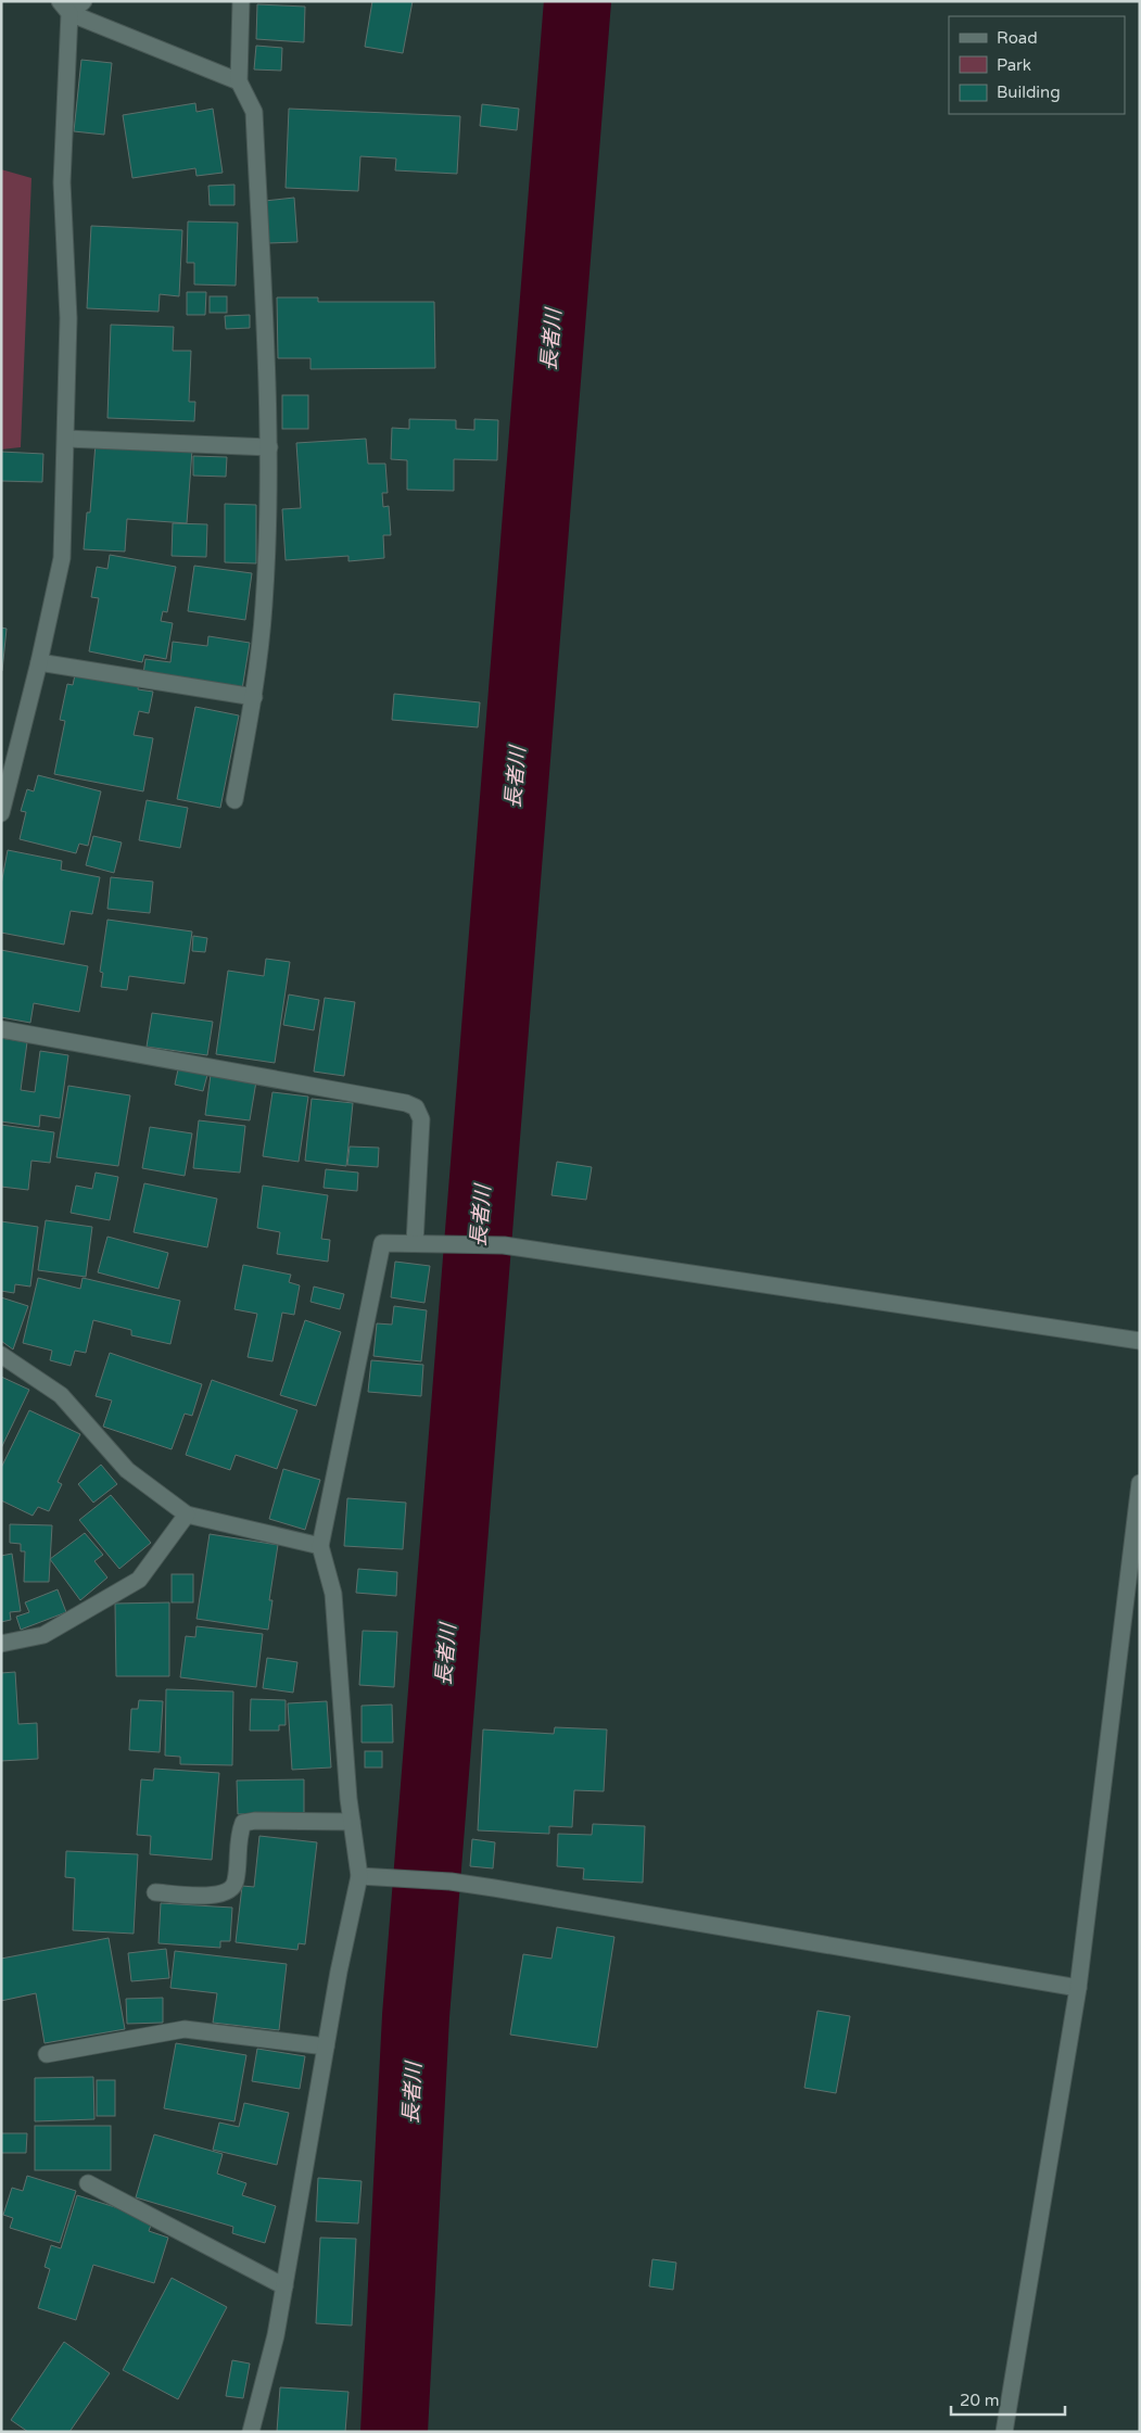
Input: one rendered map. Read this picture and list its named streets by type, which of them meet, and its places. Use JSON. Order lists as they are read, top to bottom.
{
  "water": ["長者川"],
  "legend": ["Road", "Park", "Building"],
  "scale_bar": "20 m"
}
